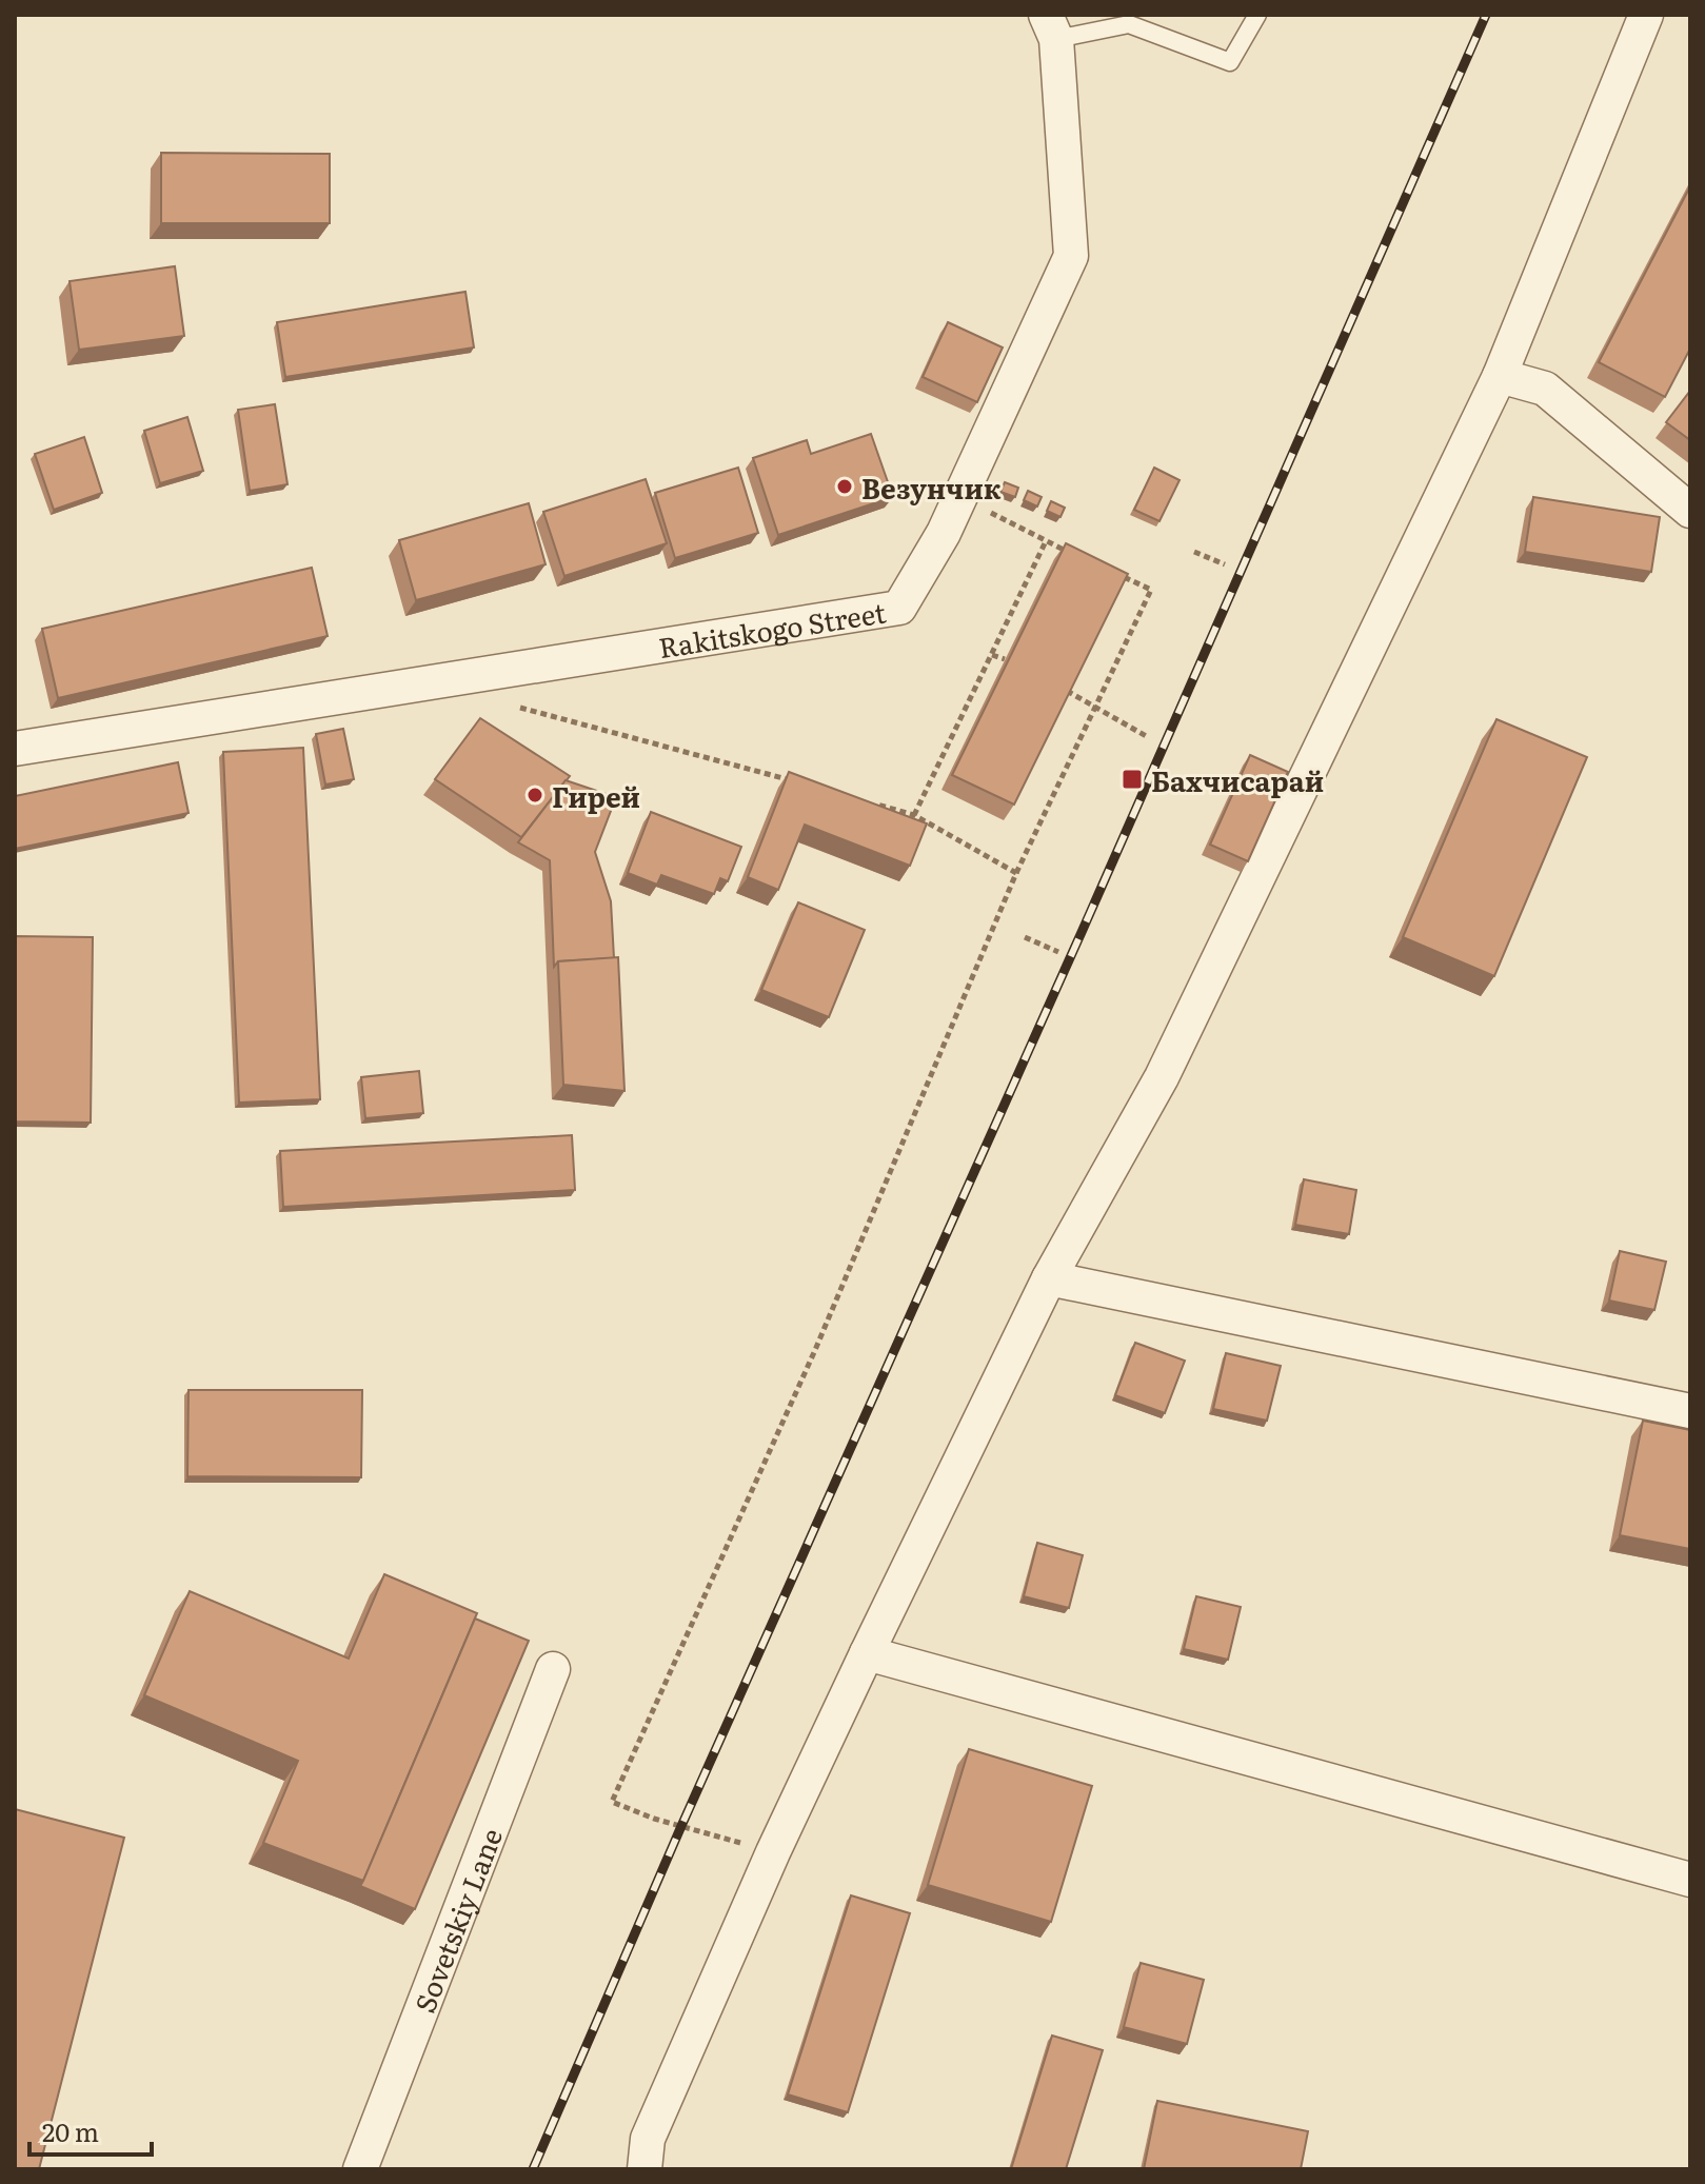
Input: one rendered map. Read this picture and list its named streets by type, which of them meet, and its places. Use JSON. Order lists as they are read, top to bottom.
{
  "streets": {
    "street": ["Rakitskogo Street", "Sovetskiy Lane"]
  },
  "places": {
    "other": ["Везунчик", "Гирей"],
    "transit": ["Бахчисарай"]
  },
  "scale_bar": "20 m"
}
